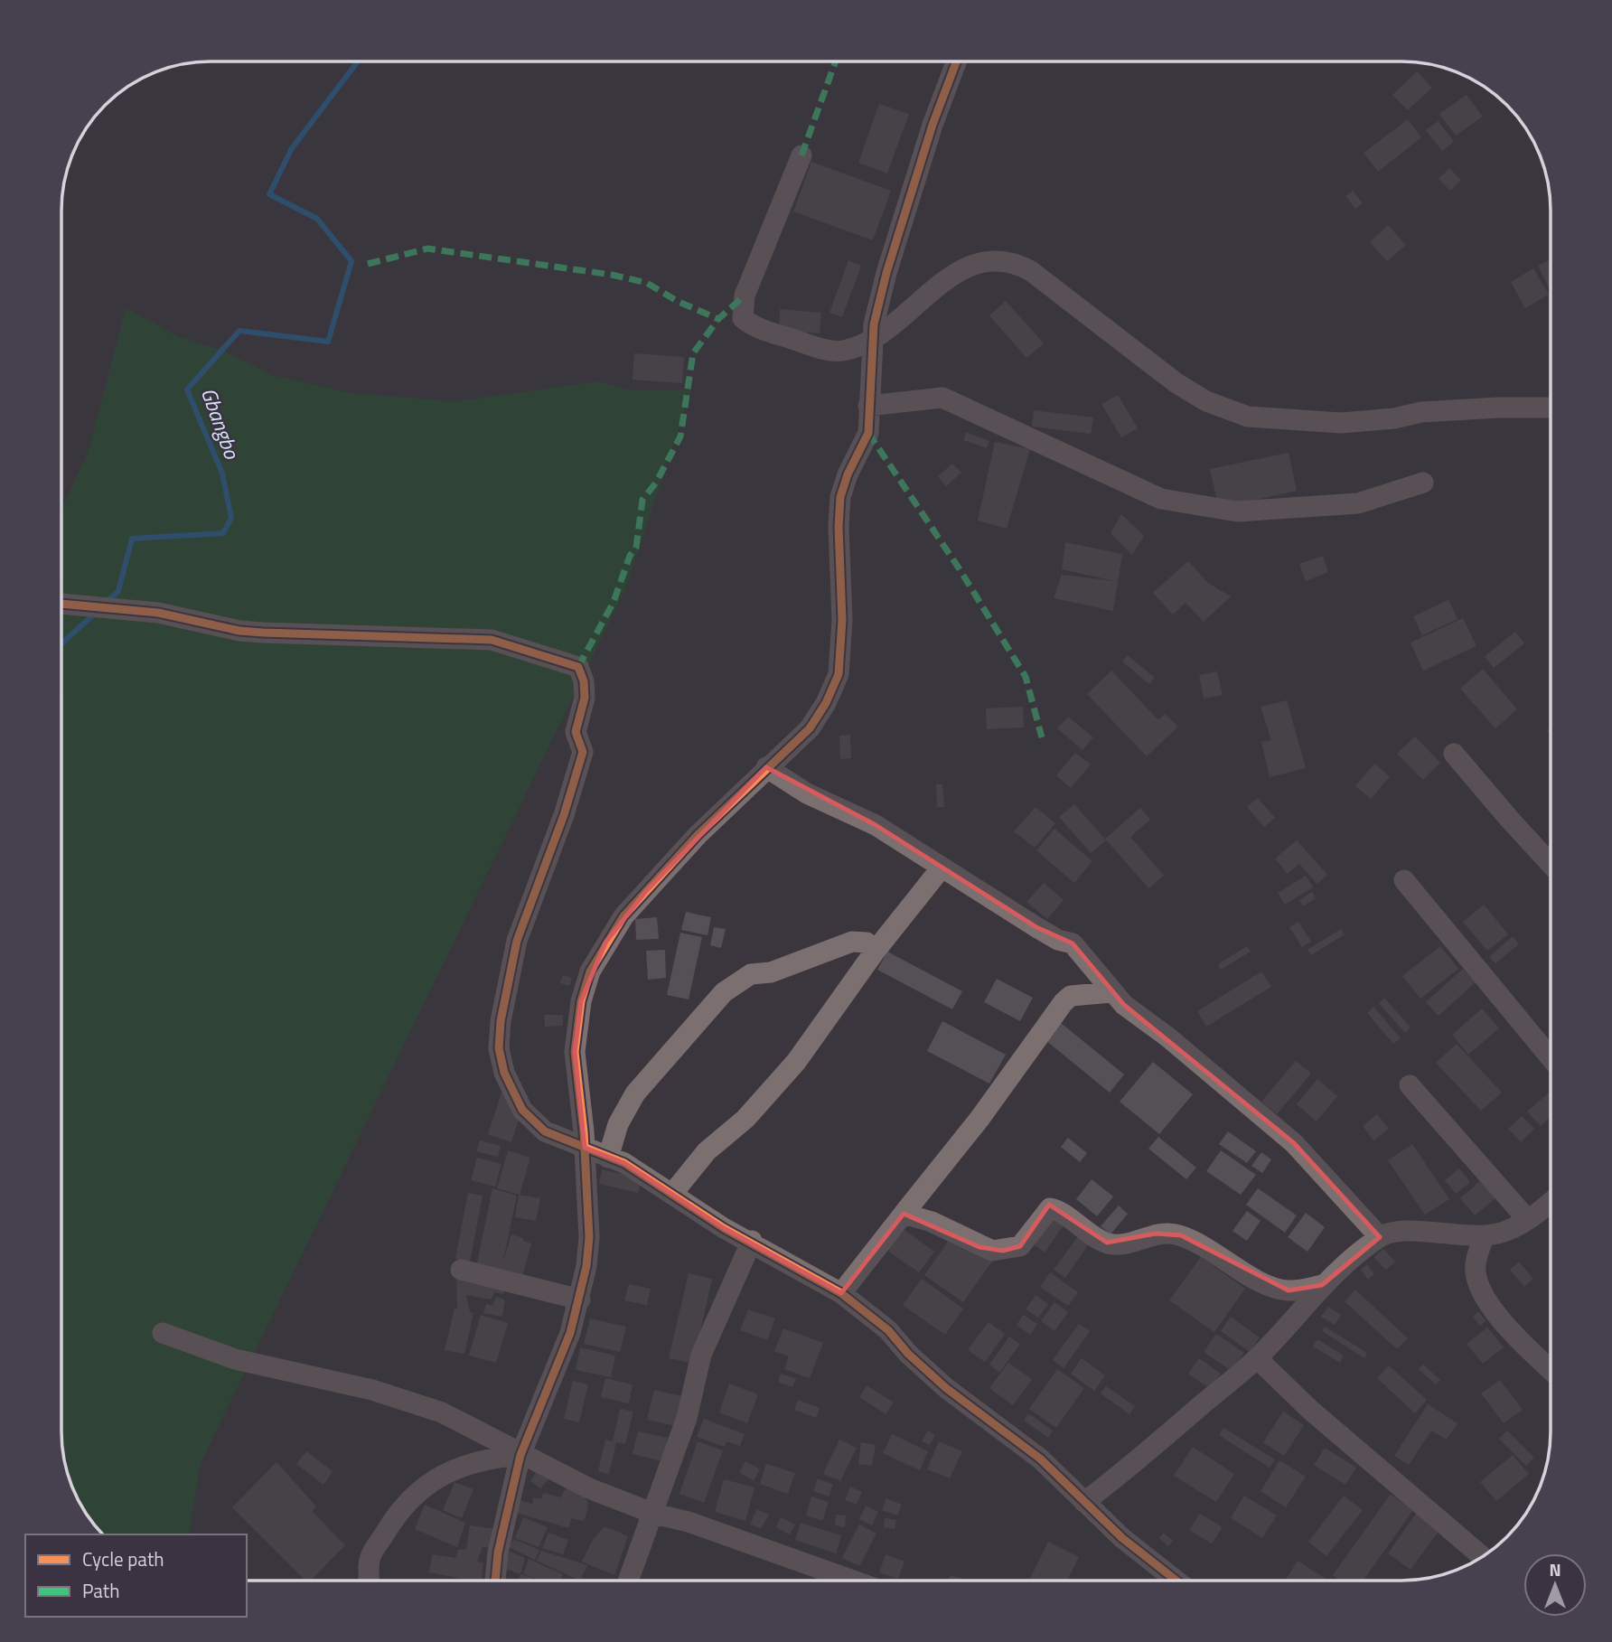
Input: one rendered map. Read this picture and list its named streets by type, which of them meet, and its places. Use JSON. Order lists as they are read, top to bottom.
{
  "water": ["Gbangbo"],
  "legend": ["Cycle path", "Path"],
  "north": "top"
}
